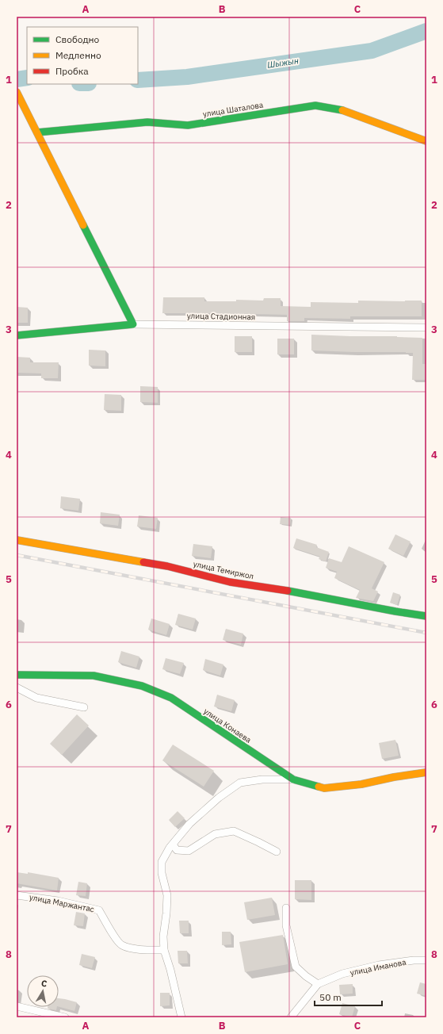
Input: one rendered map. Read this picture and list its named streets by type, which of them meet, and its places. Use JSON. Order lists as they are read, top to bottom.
{
  "streets": {
    "street": [
      "улица Шаталова",
      "улица Стадионная",
      "улица Темиржол",
      "улица Конаева",
      "улица Маржантас",
      "улица Иманова"
    ]
  },
  "water": ["Шыжын"],
  "legend": ["Свободно", "Медленно", "Пробка"],
  "scale_bar": "50 m",
  "north": "top",
  "grid": {
    "columns": ["A", "B", "C"],
    "rows": [
      "1",
      "2",
      "3",
      "4",
      "5",
      "6",
      "7",
      "8"
    ]
  }
}
